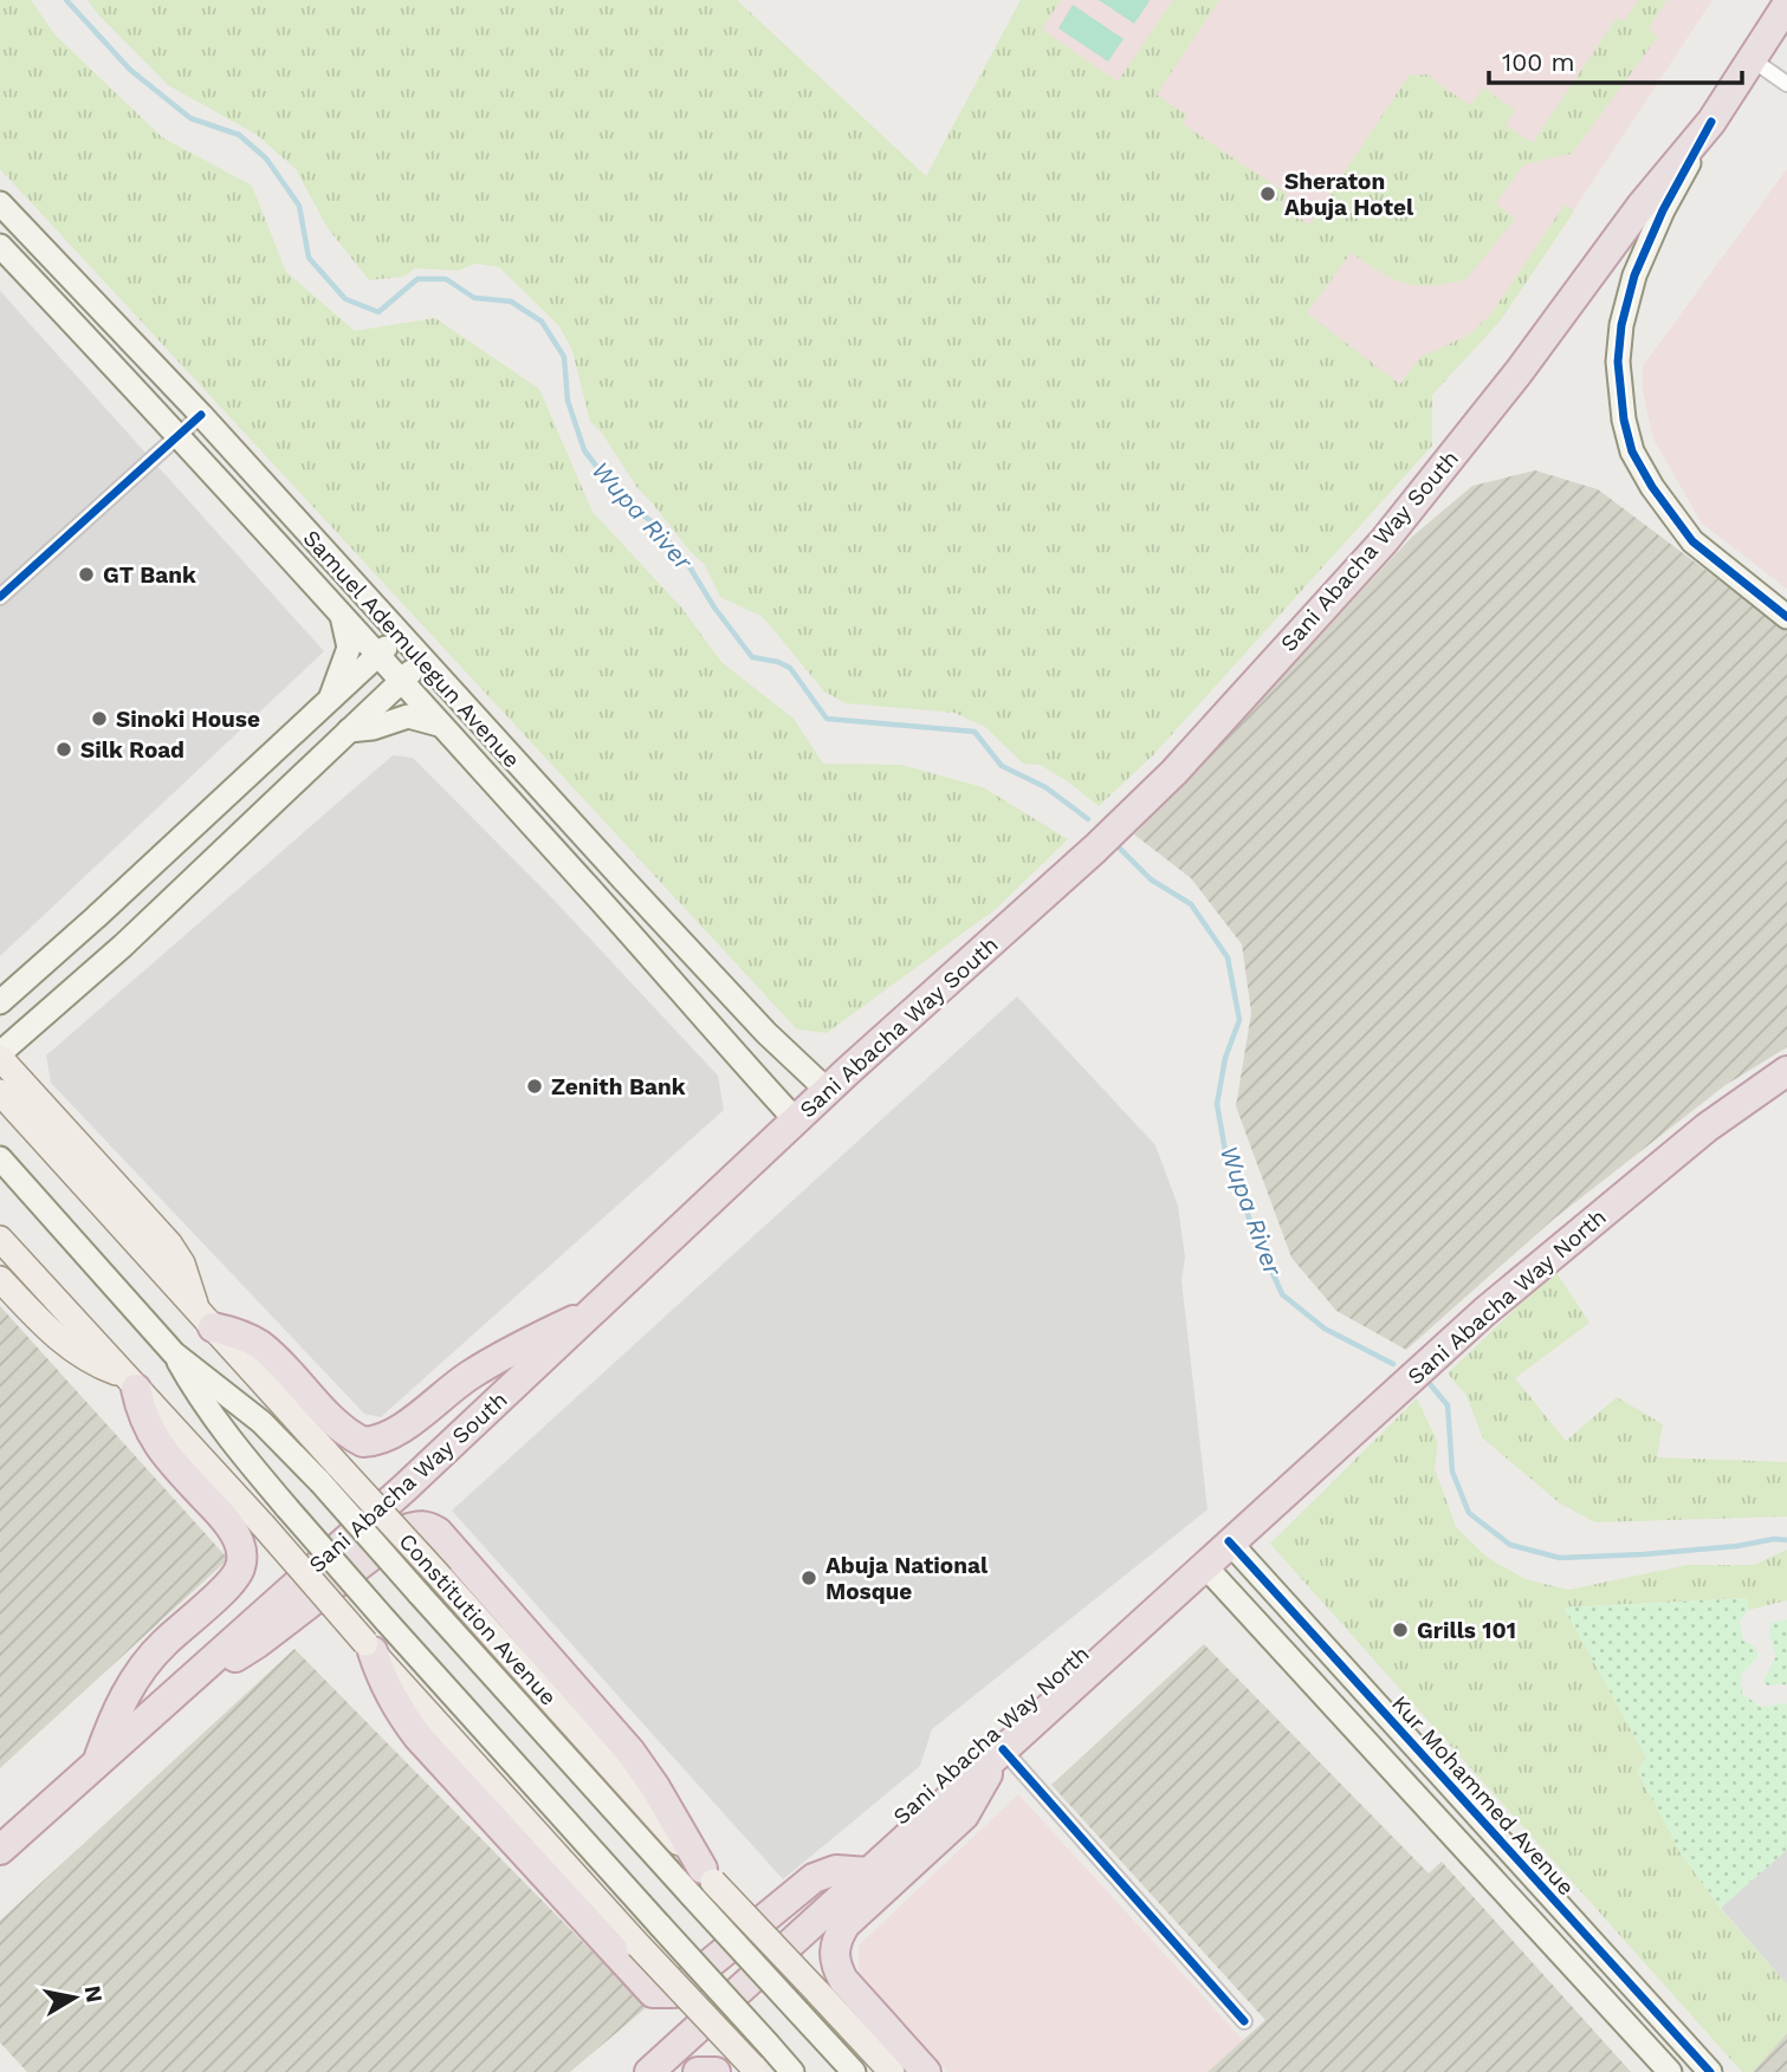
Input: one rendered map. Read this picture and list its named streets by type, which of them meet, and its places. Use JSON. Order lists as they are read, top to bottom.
{
  "streets": {
    "highway": ["Sani Abacha Way South", "Sani Abacha Way North"],
    "main road": ["Samuel Ademulegun Avenue", "Constitution Avenue", "Kur Mohammed Avenue"]
  },
  "crossings": [
    ["Sani Abacha Way South", "Samuel Ademulegun Avenue"],
    ["Sani Abacha Way North", "Kur Mohammed Avenue"]
  ],
  "water": ["Wupa River"],
  "places": [
    "Sheraton Abuja Hotel",
    "GT Bank",
    "Sinoki House",
    "Silk Road",
    "Zenith Bank",
    "Abuja National Mosque",
    "Grills 101"
  ],
  "scale_bar": "100 m",
  "north": "right"
}
